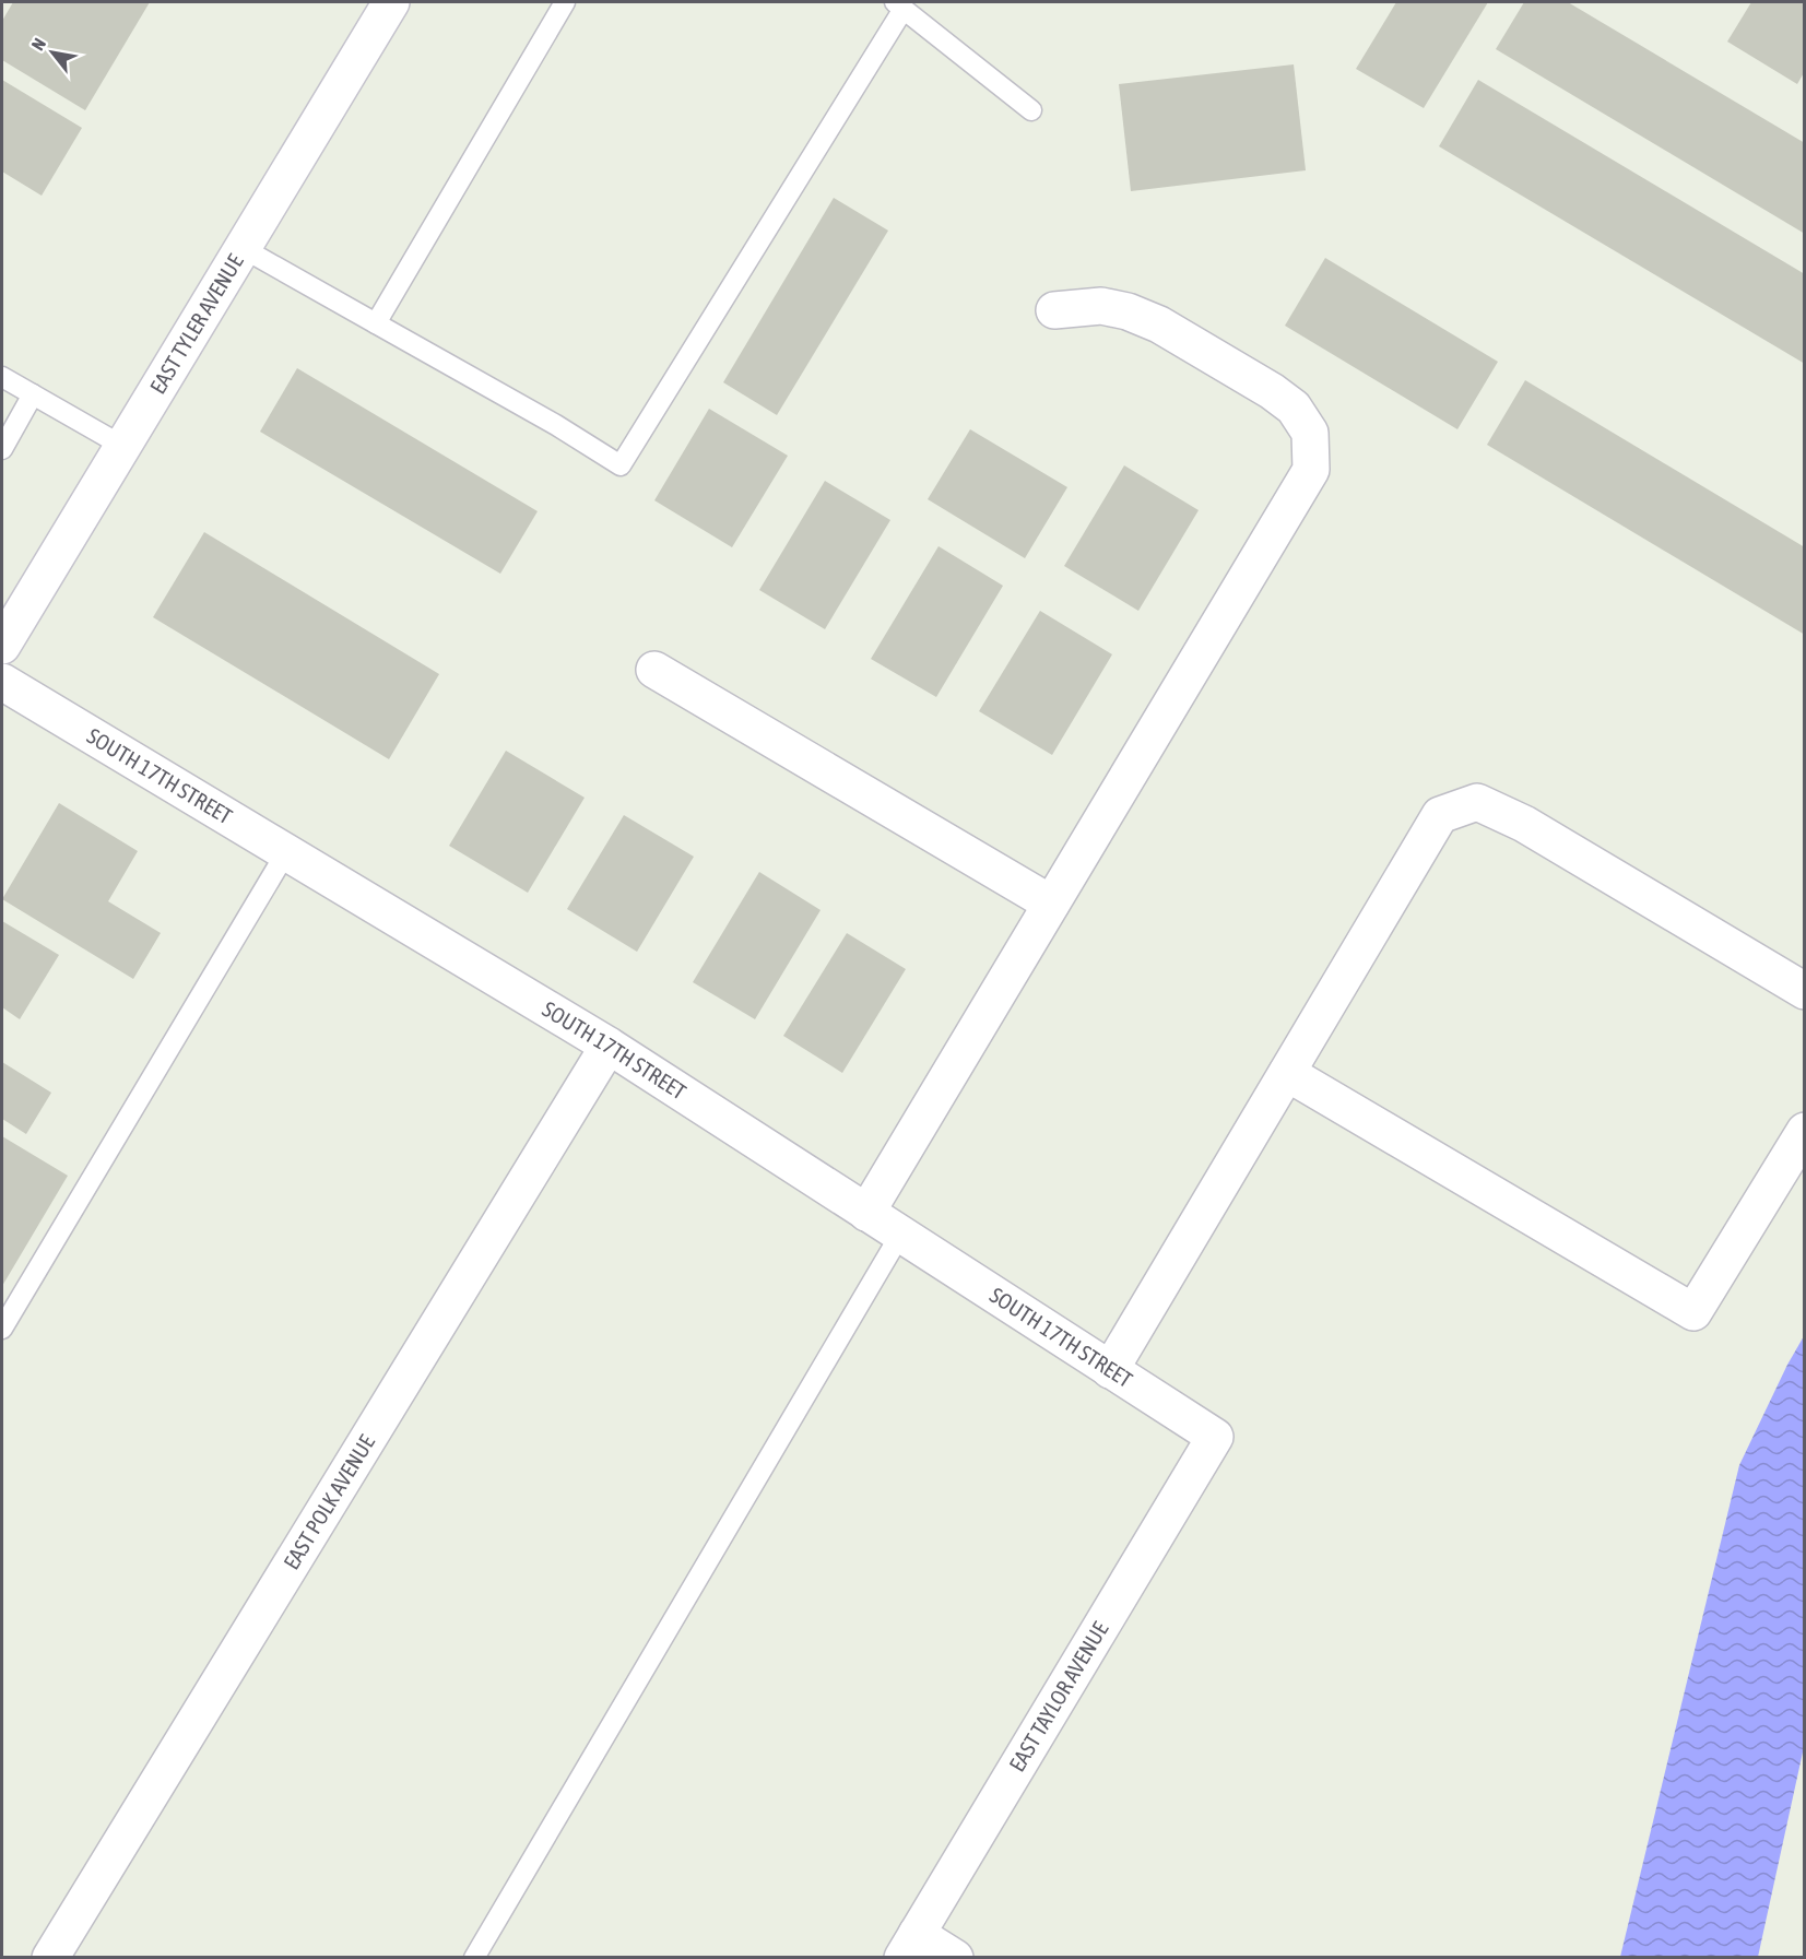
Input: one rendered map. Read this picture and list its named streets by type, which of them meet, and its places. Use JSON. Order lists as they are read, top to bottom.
{
  "streets": {
    "street": [
      "EAST TYLER AVENUE",
      "SOUTH 17TH STREET",
      "EAST POLK AVENUE",
      "EAST TAYLOR AVENUE"
    ]
  },
  "crossings": [
    ["SOUTH 17TH STREET", "EAST POLK AVENUE"],
    ["SOUTH 17TH STREET", "EAST TAYLOR AVENUE"]
  ],
  "north": "top left"
}
